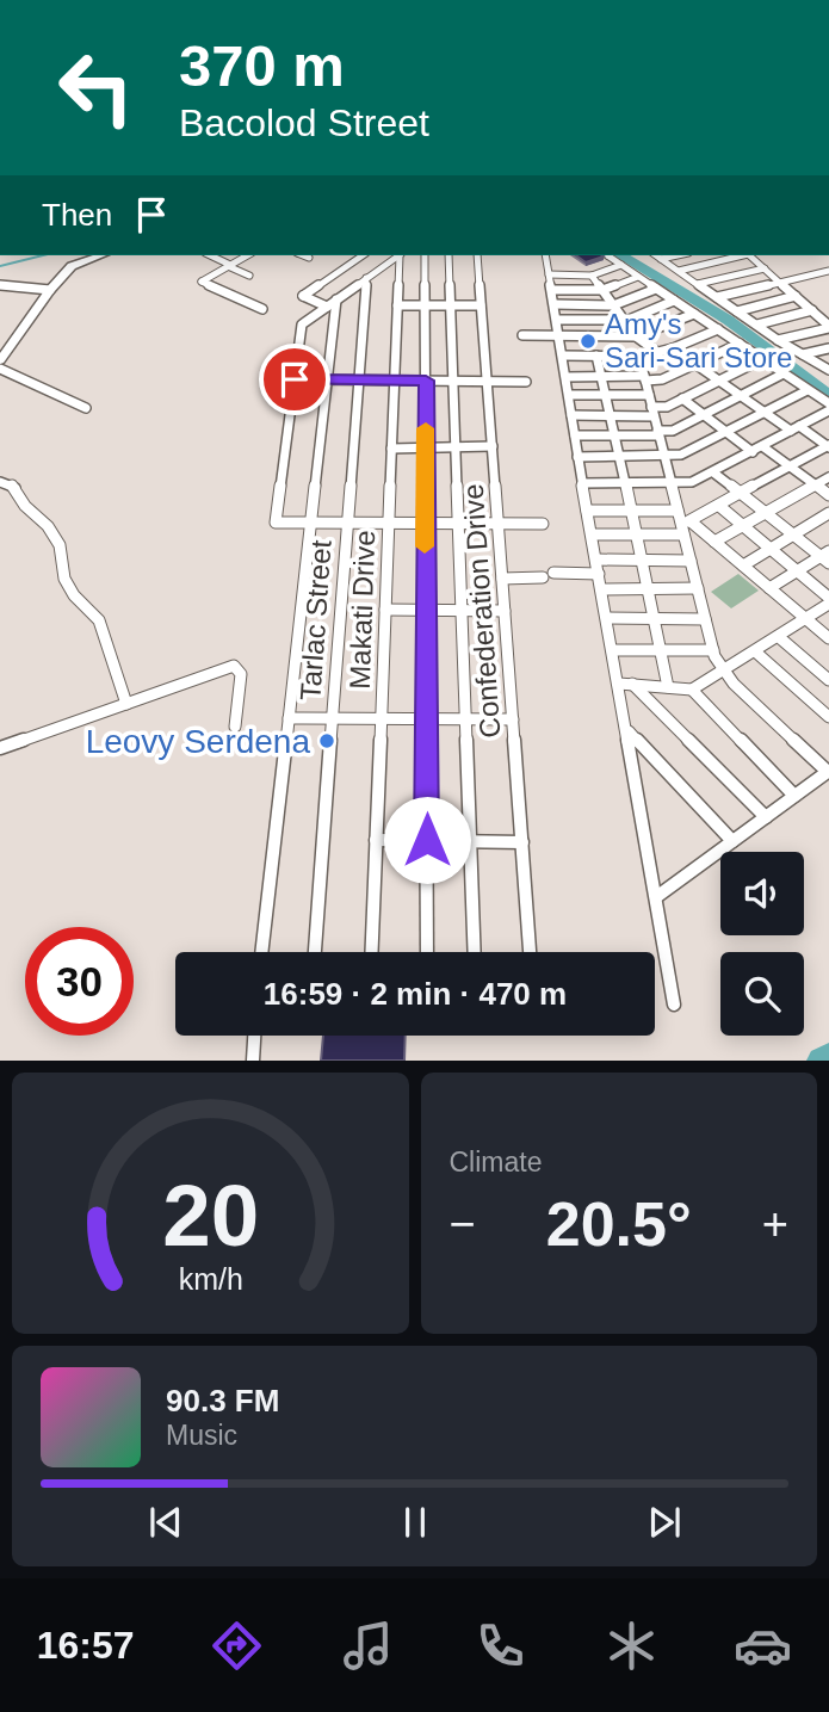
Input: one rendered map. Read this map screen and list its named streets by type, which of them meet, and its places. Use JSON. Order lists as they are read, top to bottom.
{
  "streets": {
    "street": ["Makati Drive", "Confederation Drive", "Tarlac Street"]
  },
  "places": ["Amy's Sari-Sari Store", "Leovy Serdena"],
  "page": {
    "turn": ["370 m", "Bacolod Street"],
    "then": "Then",
    "limit": "30",
    "trip": "16:59 · 2 min · 470 m",
    "tile": "Climate",
    "heat": ["−", "20.5°", "+"],
    "song": ["90.3 FM", "Music"],
    "tabs": "16:57",
    "gauge": ["20", "km/h"]
  }
}
